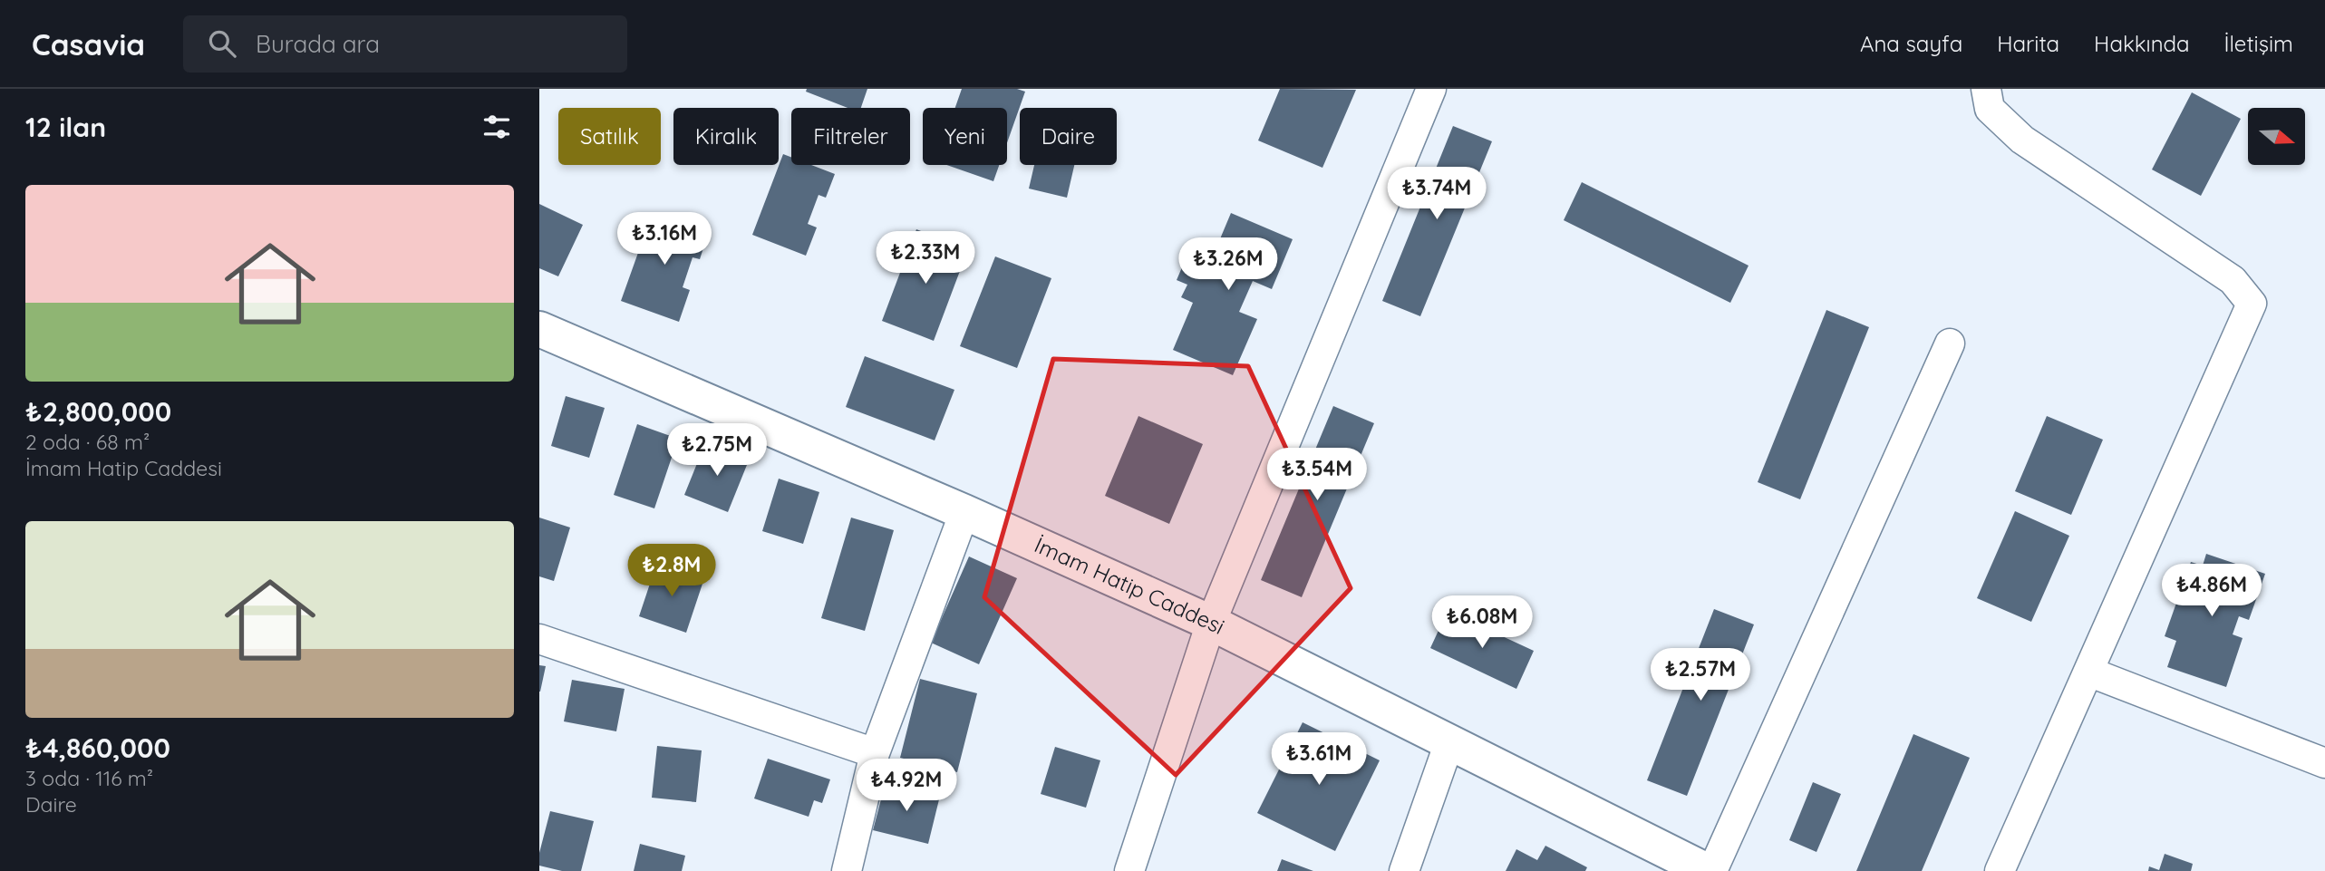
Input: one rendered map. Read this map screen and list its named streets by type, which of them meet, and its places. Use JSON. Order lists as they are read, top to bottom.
{
  "streets": {
    "street": ["İmam Hatip Caddesi"]
  },
  "north": "right",
  "page": {
    "header": "Casavia",
    "search": "Burada ara",
    "nav": [
      "Ana sayfa",
      "Harita",
      "Hakkında",
      "İletişim"
    ],
    "heading": "12 ilan",
    "chip": [
      "Satılık",
      "Kiralık",
      "Filtreler",
      "Yeni",
      "Daire"
    ],
    "list": [
      {
        "name": "₺2,800,000",
        "note": "2 oda · 68 m² · İmam Hatip Caddesi"
      },
      {
        "name": "₺4,860,000",
        "note": "3 oda · 116 m² · Daire"
      }
    ],
    "price": [
      "₺3.74M",
      "₺3.16M",
      "₺2.33M",
      "₺3.26M",
      "₺2.75M",
      "₺3.54M",
      "₺2.8M",
      "₺4.86M",
      "₺6.08M",
      "₺2.57M",
      "₺3.61M",
      "₺4.92M"
    ]
  }
}
